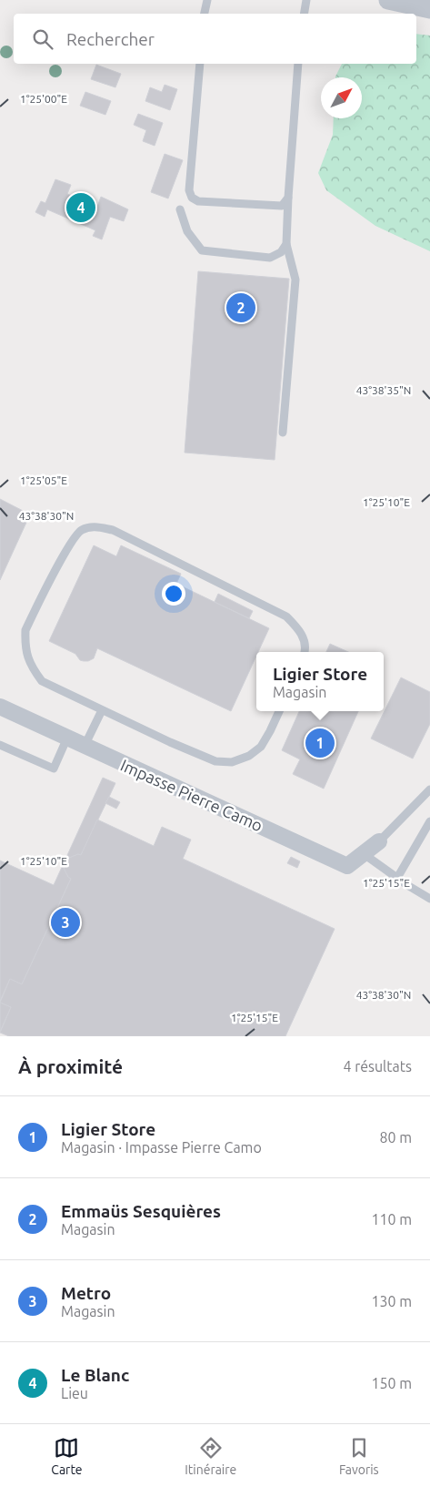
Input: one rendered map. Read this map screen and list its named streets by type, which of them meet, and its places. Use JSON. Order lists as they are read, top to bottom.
{
  "streets": {
    "street": ["Impasse Pierre Camo"]
  },
  "north": "top right",
  "page": {
    "search": "Rechercher",
    "pins": [
      "4",
      "2",
      "1",
      "3"
    ],
    "popup": ["Ligier Store", "Magasin"],
    "heading": ["À proximité", "4 résultats"],
    "list": [
      {
        "mark": "1",
        "name": "Ligier Store",
        "note": "Magasin · Impasse Pierre Camo",
        "value": "80 m"
      },
      {
        "mark": "2",
        "name": "Emmaüs Sesquières",
        "note": "Magasin",
        "value": "110 m"
      },
      {
        "mark": "3",
        "name": "Metro",
        "note": "Magasin",
        "value": "130 m"
      },
      {
        "mark": "4",
        "name": "Le Blanc",
        "note": "Lieu",
        "value": "150 m"
      }
    ],
    "nav": ["Carte", "Itinéraire", "Favoris"]
  },
  "coordinates": [
    "1°25'00\"E",
    "43°38'35\"N",
    "1°25'05\"E",
    "1°25'10\"E",
    "43°38'30\"N",
    "1°25'15\"E"
  ]
}
